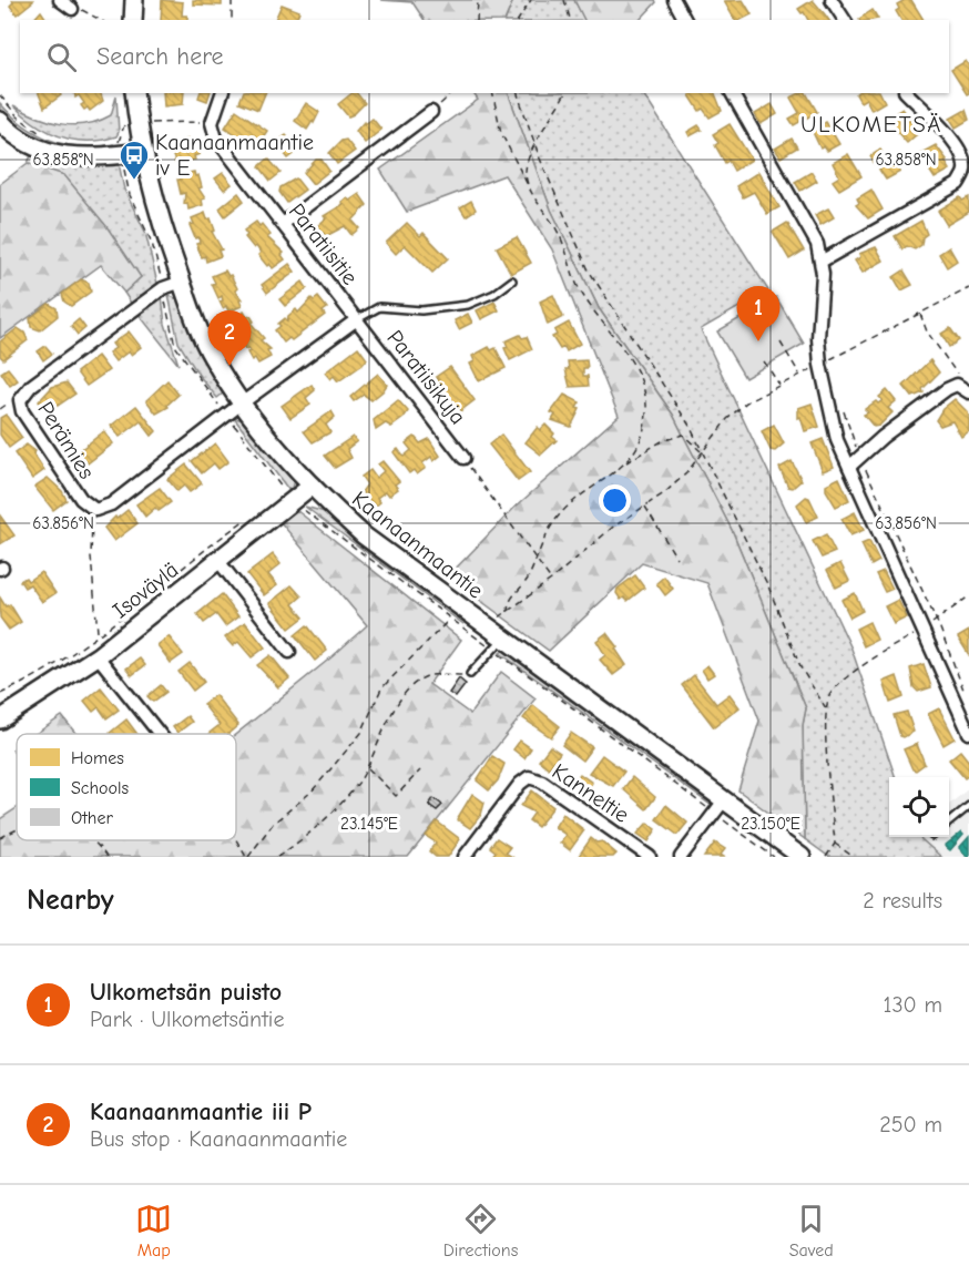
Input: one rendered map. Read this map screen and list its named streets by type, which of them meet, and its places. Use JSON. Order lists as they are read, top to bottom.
{
  "streets": {
    "street": [
      "Paratiisitie",
      "Paratiisikuja",
      "Perämies",
      "Kaanaanmaantie",
      "Isoväylä",
      "Kanneltie"
    ]
  },
  "crossings": [
    ["Paratiisitie", "Paratiisikuja"],
    ["Paratiisitie", "Perämies"],
    ["Paratiisikuja", "Perämies"],
    ["Perämies", "Kaanaanmaantie"],
    ["Kaanaanmaantie", "Isoväylä"]
  ],
  "districts": ["ULKOMETSÄ"],
  "places": {
    "bus stop": ["Kaanaanmaantie iv E"]
  },
  "legend": ["Homes", "Schools", "Other"],
  "page": {
    "search": "Search here",
    "pins": ["1", "2"],
    "heading": ["Nearby", "2 results"],
    "list": [
      {
        "mark": "1",
        "name": "Ulkometsän puisto",
        "note": "Park · Ulkometsäntie",
        "value": "130 m"
      },
      {
        "mark": "2",
        "name": "Kaanaanmaantie iii P",
        "note": "Bus stop · Kaanaanmaantie",
        "value": "250 m"
      }
    ],
    "nav": ["Map", "Directions", "Saved"]
  },
  "coordinates": [
    "63.858°N",
    "63.856°N",
    "23.145°E",
    "23.150°E"
  ]
}
